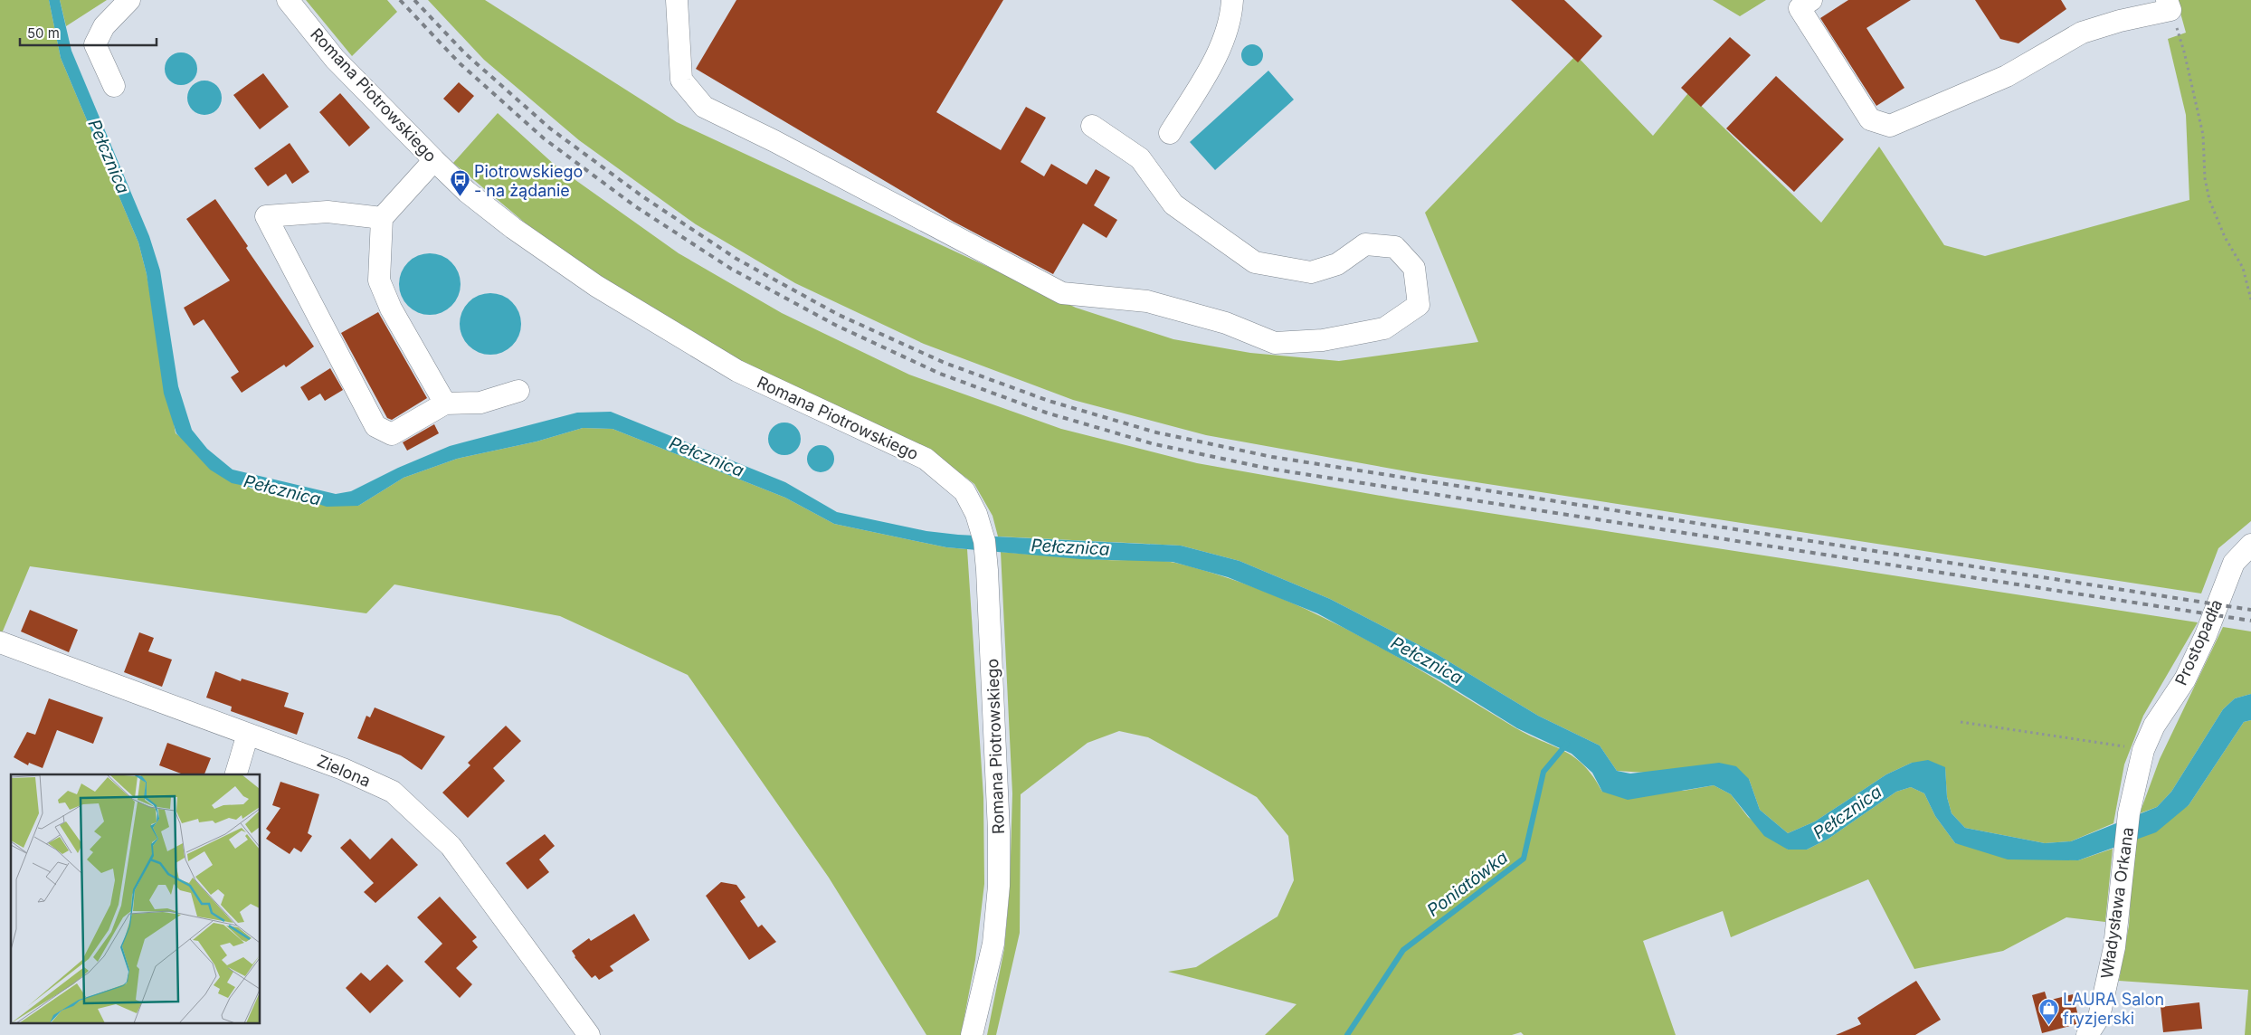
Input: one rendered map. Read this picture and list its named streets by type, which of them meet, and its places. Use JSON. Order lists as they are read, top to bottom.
{
  "streets": {
    "street": [
      "Romana Piotrowskiego",
      "Prostopadła",
      "Zielona",
      "Władysława Orkana"
    ]
  },
  "crossings": [
    ["Prostopadła", "Władysława Orkana"]
  ],
  "water": ["Pełcznica", "Poniatówka"],
  "places": {
    "bus stop": ["Piotrowskiego - na żądanie"],
    "shop": ["LAURA Salon fryzjerski"]
  },
  "scale_bar": "50 m"
}
